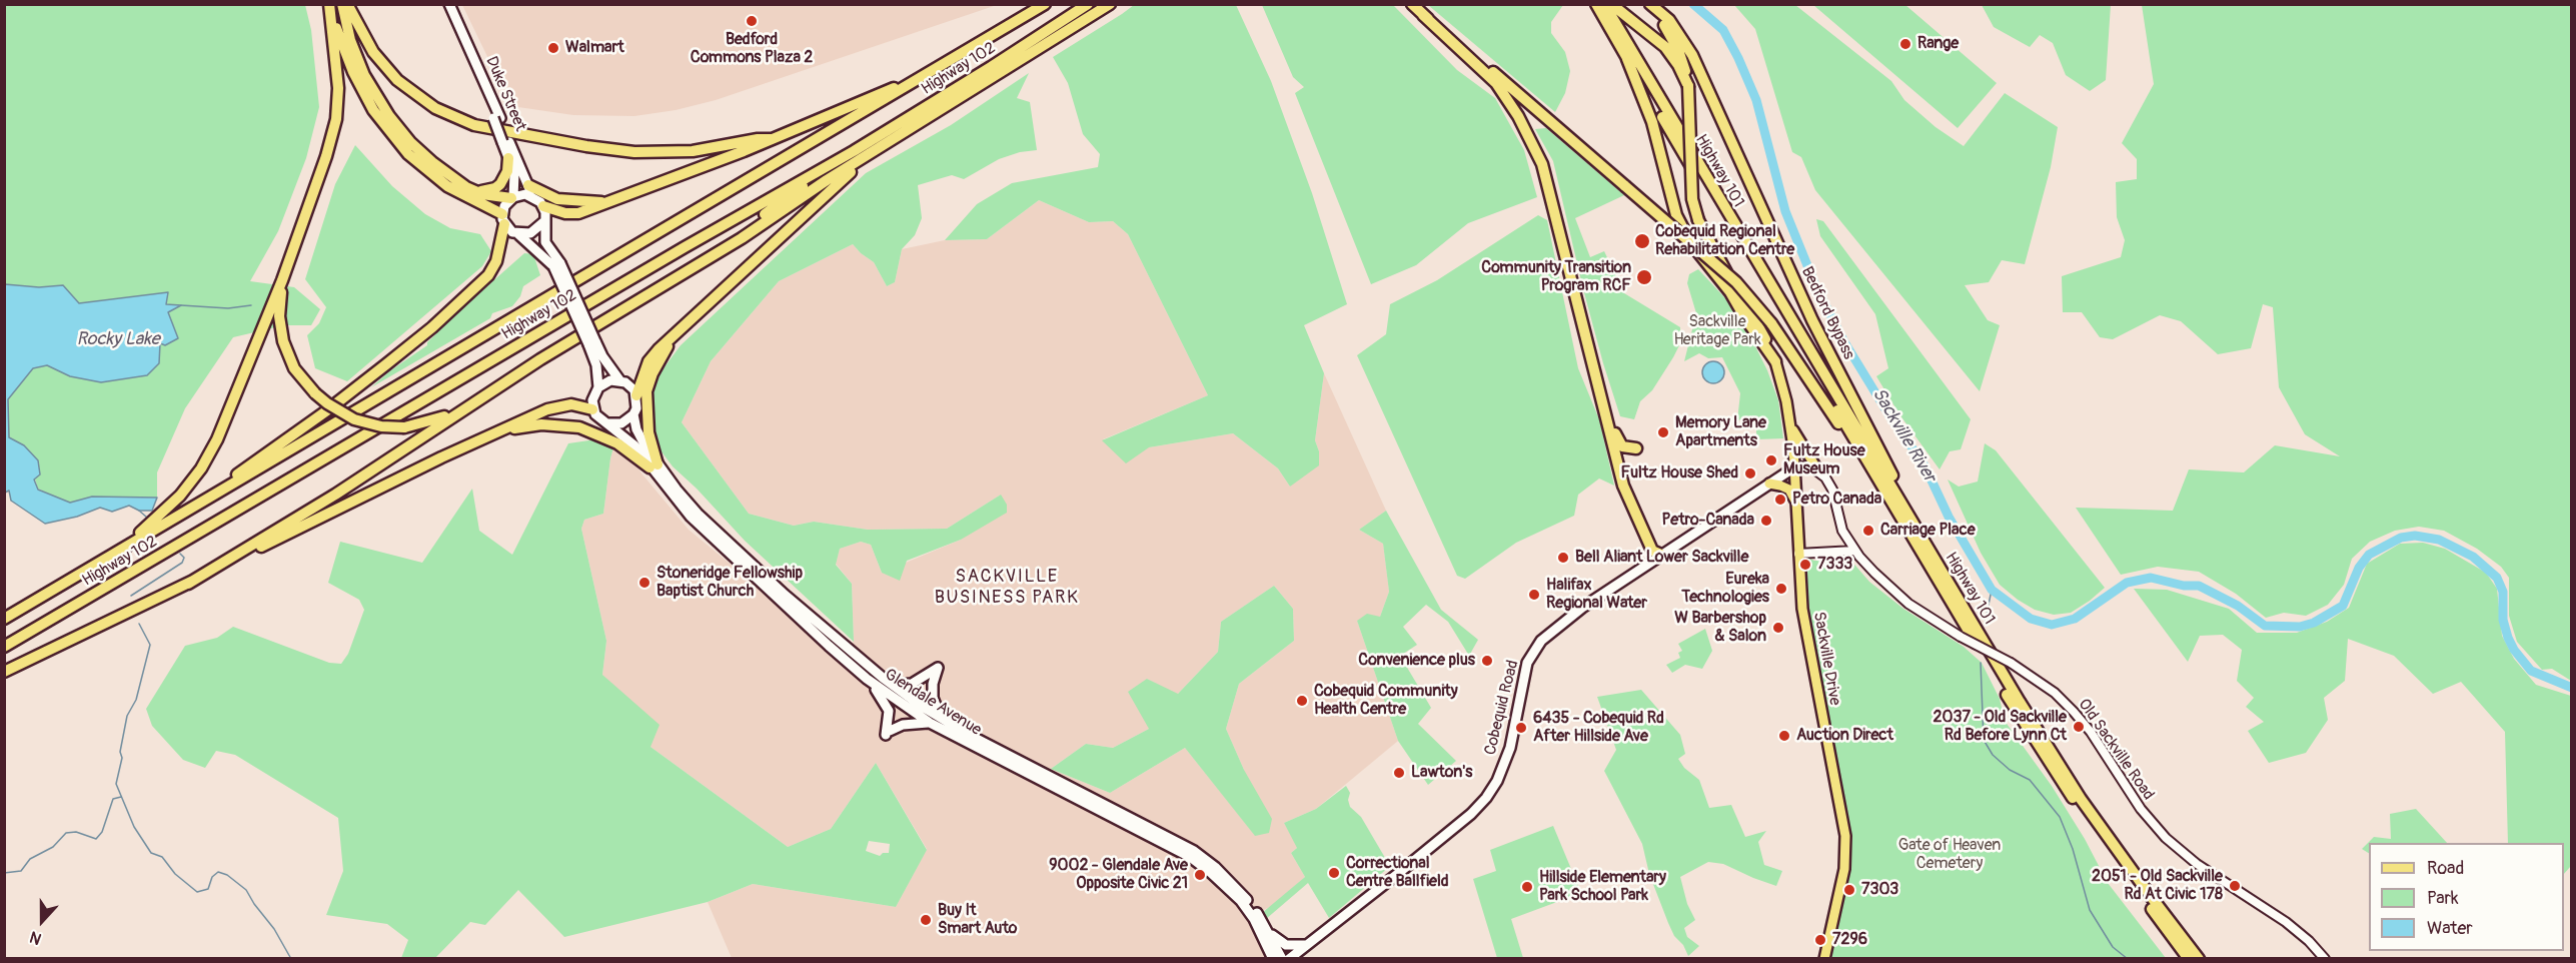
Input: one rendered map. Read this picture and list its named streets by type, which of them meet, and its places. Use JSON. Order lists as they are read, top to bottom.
{
  "streets": {
    "highway": ["Highway 102", "Highway 101", "Bedford Bypass"],
    "main road": [
      "Duke Street",
      "Sackville Drive",
      "Glendale Avenue",
      "Cobequid Road"
    ],
    "street": ["Old Sackville Road"]
  },
  "crossings": [
    ["Highway 101", "Bedford Bypass"],
    ["Sackville Drive", "Cobequid Road"]
  ],
  "districts": ["SACKVILLE BUSINESS PARK"],
  "water": ["Rocky Lake", "Sackville River"],
  "parks": ["Sackville Heritage Park", "Gate of Heaven Cemetery"],
  "places": [
    "Bedford Commons Plaza 2",
    "Range",
    "Walmart",
    "Cobequid Regional Rehabilitation Centre",
    "Community Transition Program RCF",
    "Memory Lane Apartments",
    "Fultz House Museum",
    "Fultz House Shed",
    "Petro Canada",
    "Petro-Canada",
    "Carriage Place",
    "Bell Aliant Lower Sackville",
    "7333",
    "Stoneridge Fellowship Baptist Church",
    "Eureka Technologies",
    "Halifax Regional Water",
    "W Barbershop & Salon",
    "Convenience plus",
    "Cobequid Community Health Centre",
    "2037 - Old Sackville Rd Before Lynn Ct",
    "6435 - Cobequid Rd After Hillside Ave",
    "Auction Direct",
    "Lawton's",
    "Correctional Centre Ballfield",
    "9002 - Glendale Ave Opposite Civic 21",
    "2051 - Old Sackville Rd At Civic 178",
    "Hillside Elementary Park School Park",
    "7303",
    "Buy It Smart Auto",
    "7296"
  ],
  "legend": ["Road", "Park", "Water"],
  "north": "bottom"
}
